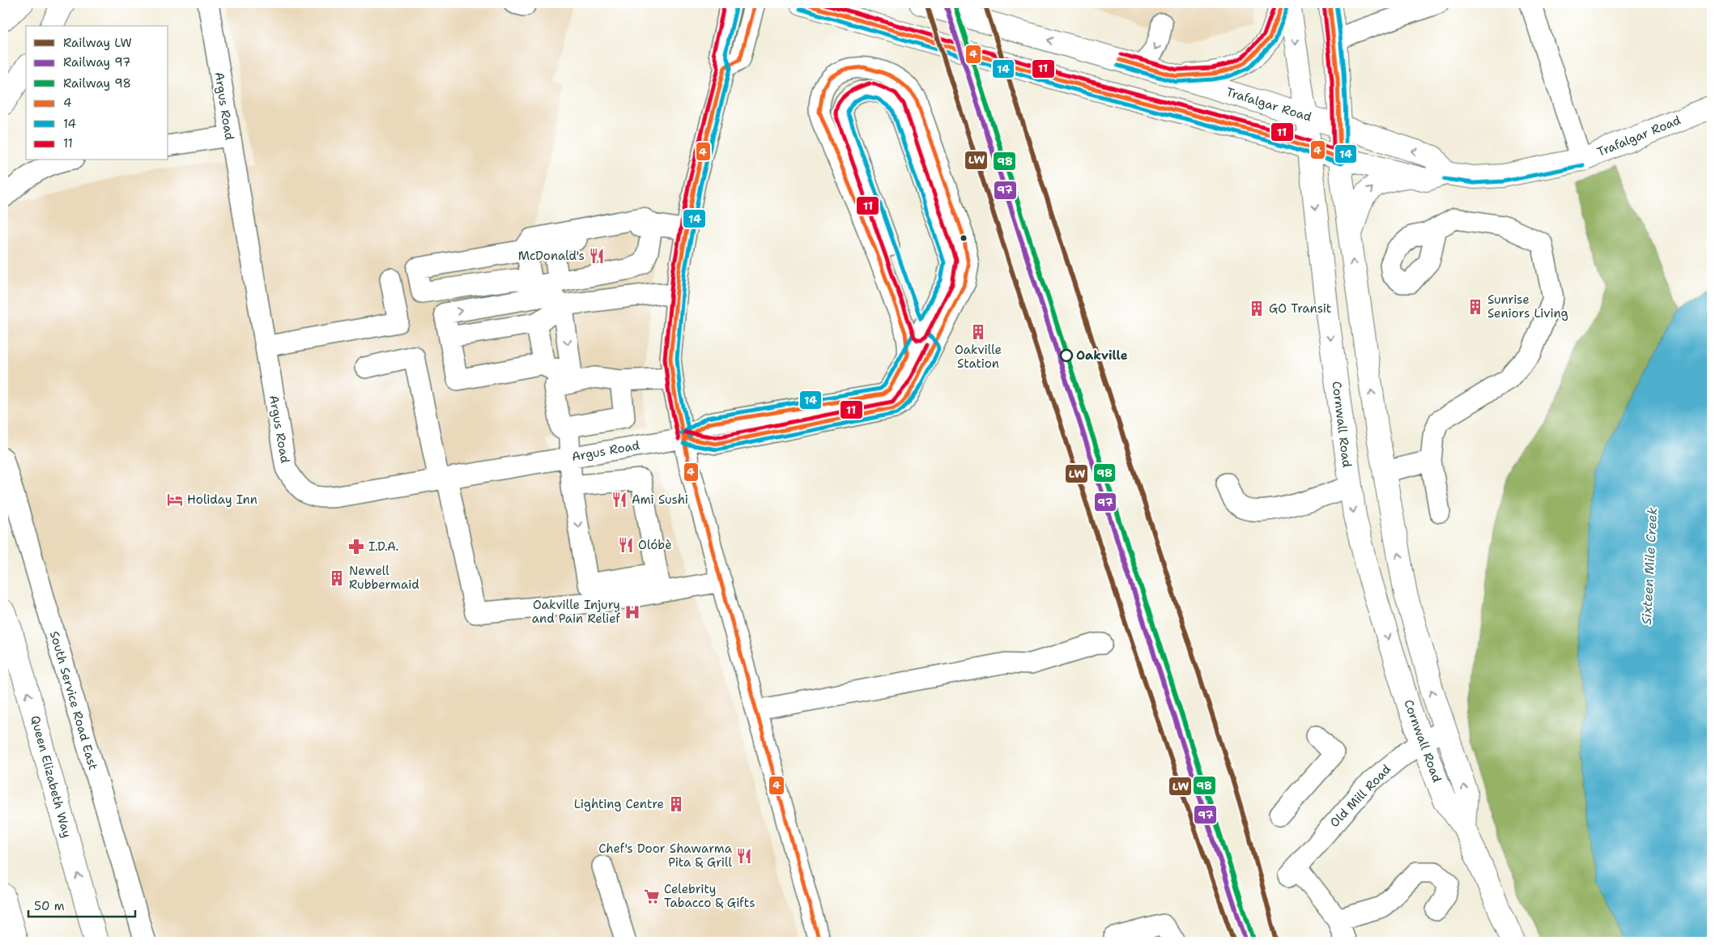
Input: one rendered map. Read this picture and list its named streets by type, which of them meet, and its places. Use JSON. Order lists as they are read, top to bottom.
{
  "streets": {
    "main road": ["Trafalgar Road", "Cornwall Road", "Queen Elizabeth Way"],
    "street": ["Argus Road", "South Service Road East", "Old Mill Road"]
  },
  "crossings": [
    ["Trafalgar Road", "Cornwall Road"],
    ["Cornwall Road", "Old Mill Road"]
  ],
  "one_way": ["Queen Elizabeth Way"],
  "water": ["Sixteen Mile Creek"],
  "places": {
    "restaurant": [
      "McDonald's",
      "Ami Sushi",
      "Olóbè",
      "Chef's Door Shawarma Pita & Grill"
    ],
    "building": [
      "Sunrise Seniors Living",
      "GO Transit",
      "Oakville Station",
      "Newell Rubbermaid",
      "Lighting Centre"
    ],
    "other": ["Oakville"],
    "hotel": ["Holiday Inn"],
    "pharmacy": ["I.D.A."],
    "hospital": ["Oakville Injury and Pain Relief"],
    "supermarket": ["Celebrity Tabacco & Gifts"]
  },
  "lines": [
    "rail line LW",
    "transit line 4",
    "transit line 14",
    "transit line 11",
    "rail line 97",
    "rail line 98"
  ],
  "legend": [
    "Railway LW",
    "Railway 97",
    "Railway 98",
    "4",
    "14",
    "11"
  ],
  "scale_bar": "50 m"
}
